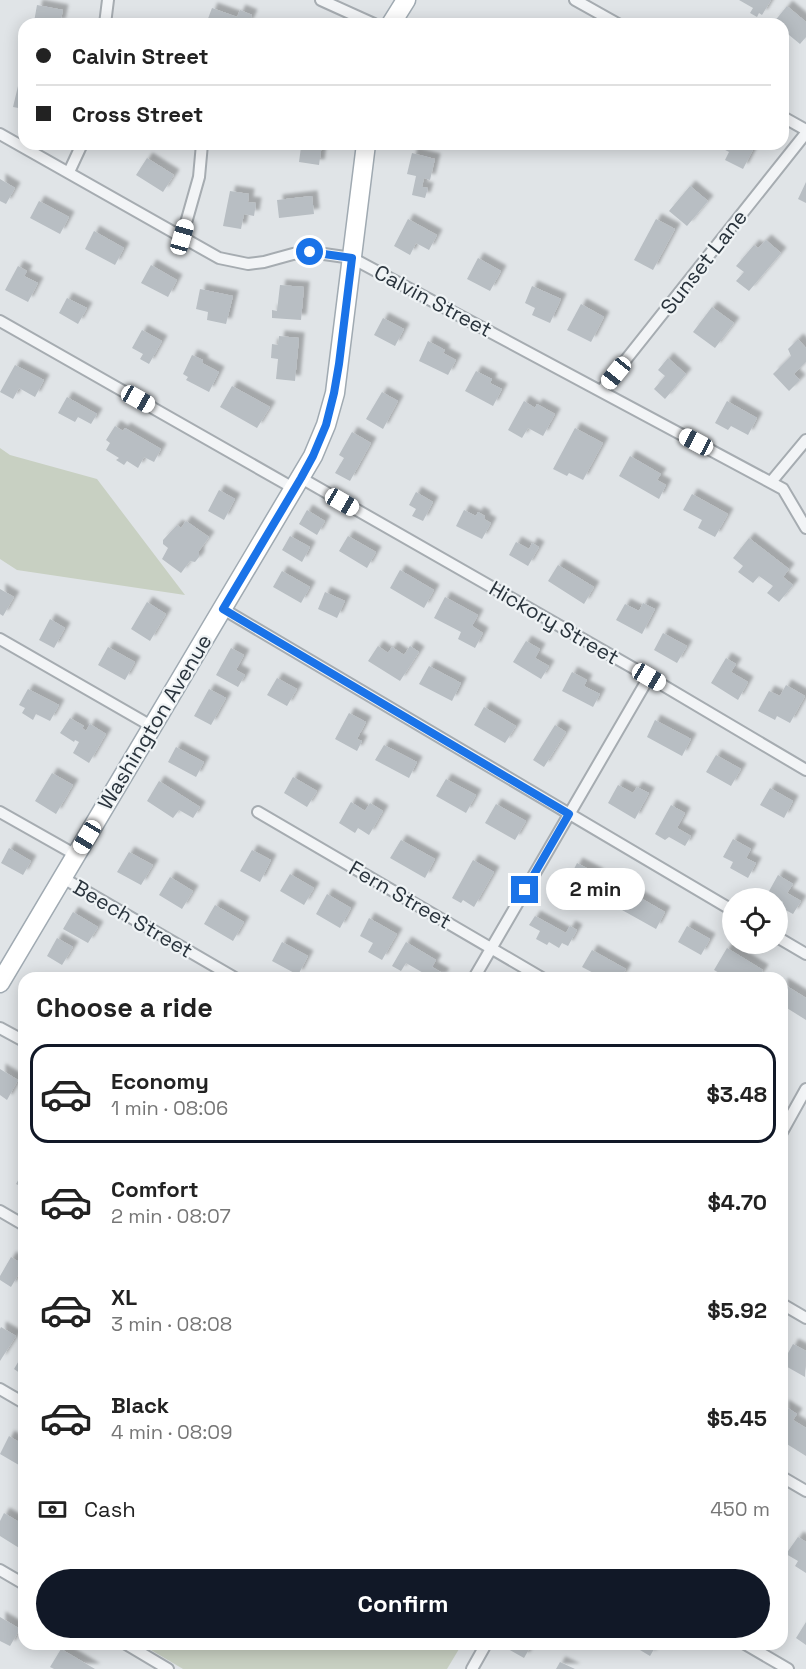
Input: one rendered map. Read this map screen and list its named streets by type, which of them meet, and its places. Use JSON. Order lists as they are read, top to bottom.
{
  "streets": {
    "main road": ["Washington Avenue"],
    "street": [
      "Sunset Lane",
      "Calvin Street",
      "Hickory Street",
      "Fern Street",
      "Beech Street"
    ]
  },
  "crossings": [
    ["Sunset Lane", "Calvin Street"],
    ["Calvin Street", "Washington Avenue"],
    ["Hickory Street", "Washington Avenue"],
    ["Washington Avenue", "Beech Street"]
  ],
  "page": {
    "banner": ["Calvin Street", "Cross Street"],
    "bubble": "2 min",
    "heading": "Choose a ride",
    "list": [
      {
        "name": "Economy",
        "note": "1 min · 08:06",
        "value": "$3.48"
      },
      {
        "name": "Comfort",
        "note": "2 min · 08:07",
        "value": "$4.70"
      },
      {
        "name": "XL",
        "note": "3 min · 08:08",
        "value": "$5.92"
      },
      {
        "name": "Black",
        "note": "4 min · 08:09",
        "value": "$5.45"
      }
    ],
    "pay": ["Cash", "450 m"],
    "buttons": "Confirm"
  }
}
